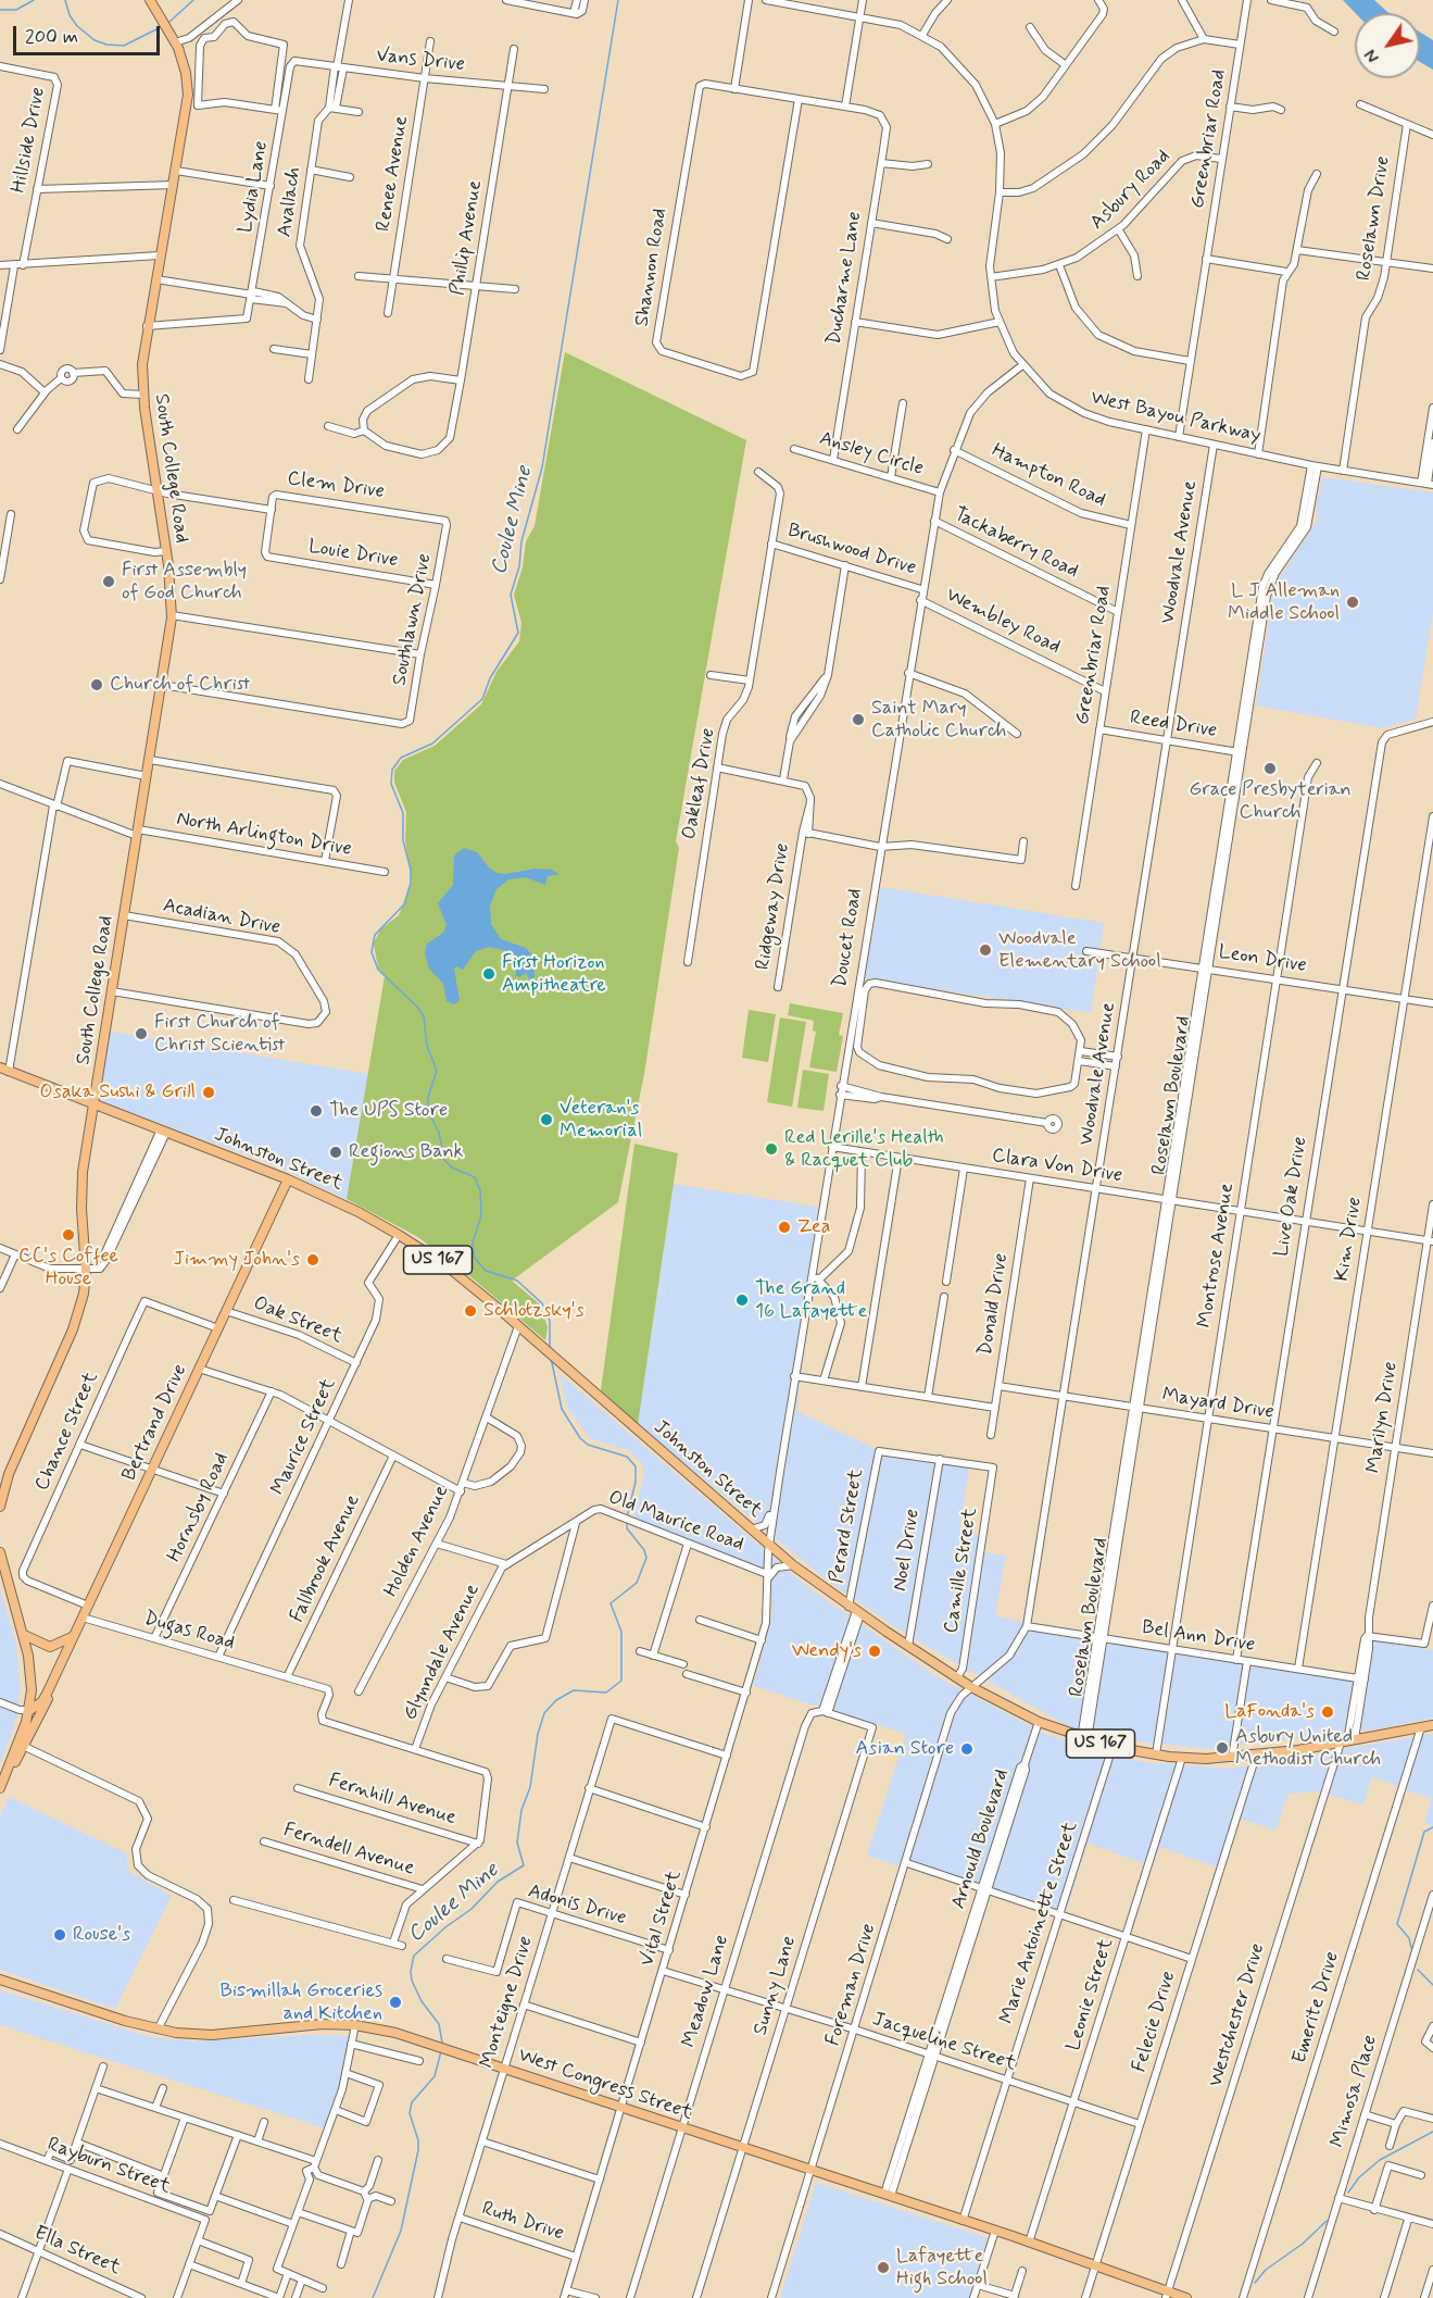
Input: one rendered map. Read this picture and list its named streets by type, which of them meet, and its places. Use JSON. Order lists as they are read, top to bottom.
{
  "streets": {
    "main road": [
      "South College Road",
      "Johnston Street",
      "US 167",
      "Bertrand Drive",
      "West Congress Street"
    ],
    "street": [
      "Vans Drive",
      "Greenbriar Road",
      "Hillside Drive",
      "Renee Avenue",
      "Lydia Lane",
      "Asbury Road",
      "Avallach",
      "Roselawn Drive",
      "Phillip Avenue",
      "Shannon Road",
      "Ducharme Lane",
      "West Bayou Parkway",
      "Ansley Circle",
      "Hampton Road",
      "Clem Drive",
      "Tackaberry Road",
      "Brushwood Drive",
      "Woodvale Avenue",
      "Louie Drive",
      "Southlawn Drive",
      "Wembley Road",
      "Reed Drive",
      "Oakleaf Drive",
      "North Arlington Drive",
      "Ridgeway Drive",
      "Acadian Drive",
      "Doucet Road",
      "Leon Drive",
      "Roselawn Boulevard",
      "Clara Von Drive",
      "Live Oak Drive",
      "Kim Drive",
      "Montrose Avenue",
      "Donald Drive",
      "Oak Street",
      "Mayard Drive",
      "Marilyn Drive",
      "Chance Street",
      "Maurice Street",
      "Hornsby Road",
      "Old Maurice Road",
      "Perard Street",
      "Holden Avenue",
      "Noel Drive",
      "Fallbrook Avenue",
      "Camille Street",
      "Dugas Road",
      "Bel Ann Drive",
      "Glynndale Avenue",
      "Fernhill Avenue",
      "Arnould Boulevard",
      "Ferndell Avenue",
      "Adonis Drive",
      "Vital Street",
      "Marie Antoinette Street",
      "Foreman Drive",
      "Sunny Lane",
      "Meadow Lane",
      "Leonie Street",
      "Monteigne Drive",
      "Emerite Drive",
      "Westchester Drive",
      "Felecie Drive",
      "Jacqueline Street",
      "Mimosa Place",
      "Rayburn Street",
      "Ruth Drive",
      "Ella Street"
    ]
  },
  "crossings": [
    ["Vans Drive", "Renee Avenue"],
    ["Vans Drive", "Lydia Lane"],
    ["Vans Drive", "Avallach"],
    ["Vans Drive", "Phillip Avenue"],
    ["Greenbriar Road", "Asbury Road"],
    ["Greenbriar Road", "West Bayou Parkway"],
    ["Greenbriar Road", "Hampton Road"],
    ["Greenbriar Road", "Tackaberry Road"],
    ["Greenbriar Road", "Wembley Road"],
    ["Greenbriar Road", "Reed Drive"],
    ["Lydia Lane", "South College Road"],
    ["Asbury Road", "West Bayou Parkway"],
    ["Roselawn Drive", "West Bayou Parkway"],
    ["Shannon Road", "Ducharme Lane"],
    ["Ducharme Lane", "Ansley Circle"],
    ["West Bayou Parkway", "Woodvale Avenue"],
    ["West Bayou Parkway", "Doucet Road"],
    ["West Bayou Parkway", "Roselawn Boulevard"],
    ["Ansley Circle", "Doucet Road"],
    ["South College Road", "Clem Drive"],
    ["South College Road", "Southlawn Drive"],
    ["South College Road", "North Arlington Drive"],
    ["South College Road", "Acadian Drive"],
    ["South College Road", "Johnston Street"],
    ["Hampton Road", "Doucet Road"],
    ["Clem Drive", "Louie Drive"],
    ["Clem Drive", "Southlawn Drive"],
    ["Tackaberry Road", "Doucet Road"],
    ["Brushwood Drive", "Oakleaf Drive"],
    ["Brushwood Drive", "Doucet Road"],
    ["Woodvale Avenue", "Reed Drive"],
    ["Woodvale Avenue", "Leon Drive"],
    ["Woodvale Avenue", "Johnston Street"],
    ["Woodvale Avenue", "Clara Von Drive"],
    ["Woodvale Avenue", "Mayard Drive"],
    ["Woodvale Avenue", "Bel Ann Drive"],
    ["Woodvale Avenue", "Foreman Drive"],
    ["Louie Drive", "Southlawn Drive"],
    ["Wembley Road", "Doucet Road"],
    ["Reed Drive", "Roselawn Boulevard"],
    ["Ridgeway Drive", "Doucet Road"],
    ["Doucet Road", "Johnston Street"],
    ["Doucet Road", "Clara Von Drive"],
    ["Doucet Road", "Vital Street"],
    ["Leon Drive", "Roselawn Boulevard"],
    ["Leon Drive", "Live Oak Drive"],
    ["Leon Drive", "Kim Drive"],
    ["Leon Drive", "Montrose Avenue"],
    ["Roselawn Boulevard", "Johnston Street"],
    ["Roselawn Boulevard", "Clara Von Drive"],
    ["Roselawn Boulevard", "Mayard Drive"],
    ["Roselawn Boulevard", "Bel Ann Drive"],
    ["Johnston Street", "Montrose Avenue"],
    ["Johnston Street", "Marilyn Drive"],
    ["Johnston Street", "Bertrand Drive"],
    ["Johnston Street", "Maurice Street"],
    ["Johnston Street", "Perard Street"],
    ["Johnston Street", "Holden Avenue"],
    ["Johnston Street", "Noel Drive"],
    ["Johnston Street", "Camille Street"],
    ["Johnston Street", "Arnould Boulevard"],
    ["Johnston Street", "Vital Street"],
    ["Johnston Street", "Marie Antoinette Street"],
    ["Johnston Street", "Foreman Drive"],
    ["Johnston Street", "Leonie Street"],
    ["Johnston Street", "Emerite Drive"],
    ["Johnston Street", "Westchester Drive"],
    ["Johnston Street", "Felecie Drive"],
    ["Clara Von Drive", "Live Oak Drive"],
    ["Clara Von Drive", "Kim Drive"],
    ["Clara Von Drive", "Montrose Avenue"],
    ["Clara Von Drive", "Donald Drive"],
    ["Clara Von Drive", "Marilyn Drive"],
    ["Live Oak Drive", "Mayard Drive"],
    ["Live Oak Drive", "Bel Ann Drive"],
    ["Kim Drive", "Mayard Drive"],
    ["Kim Drive", "Bel Ann Drive"],
    ["Montrose Avenue", "Mayard Drive"],
    ["Montrose Avenue", "Bel Ann Drive"],
    ["Donald Drive", "Mayard Drive"],
    ["Oak Street", "Bertrand Drive"],
    ["Oak Street", "Maurice Street"],
    ["Mayard Drive", "Marilyn Drive"],
    ["Marilyn Drive", "Bel Ann Drive"],
    ["Marilyn Drive", "Westchester Drive"],
    ["Bertrand Drive", "Chance Street"],
    ["Bertrand Drive", "Dugas Road"],
    ["Maurice Street", "Dugas Road"],
    ["Hornsby Road", "Dugas Road"],
    ["Old Maurice Road", "Vital Street"],
    ["Perard Street", "Noel Drive"],
    ["Perard Street", "Camille Street"],
    ["Perard Street", "Sunny Lane"],
    ["Perard Street", "Meadow Lane"],
    ["Noel Drive", "Camille Street"],
    ["Fallbrook Avenue", "Dugas Road"],
    ["Dugas Road", "Glynndale Avenue"],
    ["Glynndale Avenue", "Fernhill Avenue"],
    ["Arnould Boulevard", "Jacqueline Street"],
    ["Arnould Boulevard", "West Congress Street"],
    ["Adonis Drive", "Vital Street"],
    ["Adonis Drive", "Monteigne Drive"],
    ["Vital Street", "Monteigne Drive"],
    ["Vital Street", "Jacqueline Street"],
    ["Vital Street", "West Congress Street"],
    ["Vital Street", "Ruth Drive"],
    ["Marie Antoinette Street", "Jacqueline Street"],
    ["Marie Antoinette Street", "West Congress Street"],
    ["Foreman Drive", "Jacqueline Street"],
    ["Foreman Drive", "West Congress Street"],
    ["Sunny Lane", "Meadow Lane"],
    ["Sunny Lane", "Jacqueline Street"],
    ["Sunny Lane", "West Congress Street"],
    ["Meadow Lane", "Jacqueline Street"],
    ["Meadow Lane", "West Congress Street"],
    ["Leonie Street", "Jacqueline Street"],
    ["Leonie Street", "West Congress Street"],
    ["Monteigne Drive", "West Congress Street"],
    ["Monteigne Drive", "Ruth Drive"],
    ["Westchester Drive", "West Congress Street"],
    ["Felecie Drive", "Jacqueline Street"],
    ["Felecie Drive", "West Congress Street"]
  ],
  "water": ["Coulee Mine"],
  "places": [
    "First Assembly of God Church",
    "L J Alleman Middle School",
    "Church of Christ",
    "Saint Mary Catholic Church",
    "Grace Presbyterian Church",
    "Woodvale Elementary School",
    "First Horizon Ampitheatre",
    "First Church of Christ Scientist",
    "Osaka Sushi & Grill",
    "The UPS Store",
    "Veteran's Memorial",
    "Red Lerille's Health & Racquet Club",
    "Regions Bank",
    "Zea",
    "CC's Coffee House",
    "Jimmy John's",
    "The Grand 16 Lafayette",
    "Schlotzsky's",
    "Wendy's",
    "LaFonda's",
    "Asbury United Methodist Church",
    "Asian Store",
    "Rouse's",
    "Bismillah Groceries and Kitchen",
    "Lafayette High School"
  ],
  "scale_bar": "200 m",
  "north": "bottom left"
}
